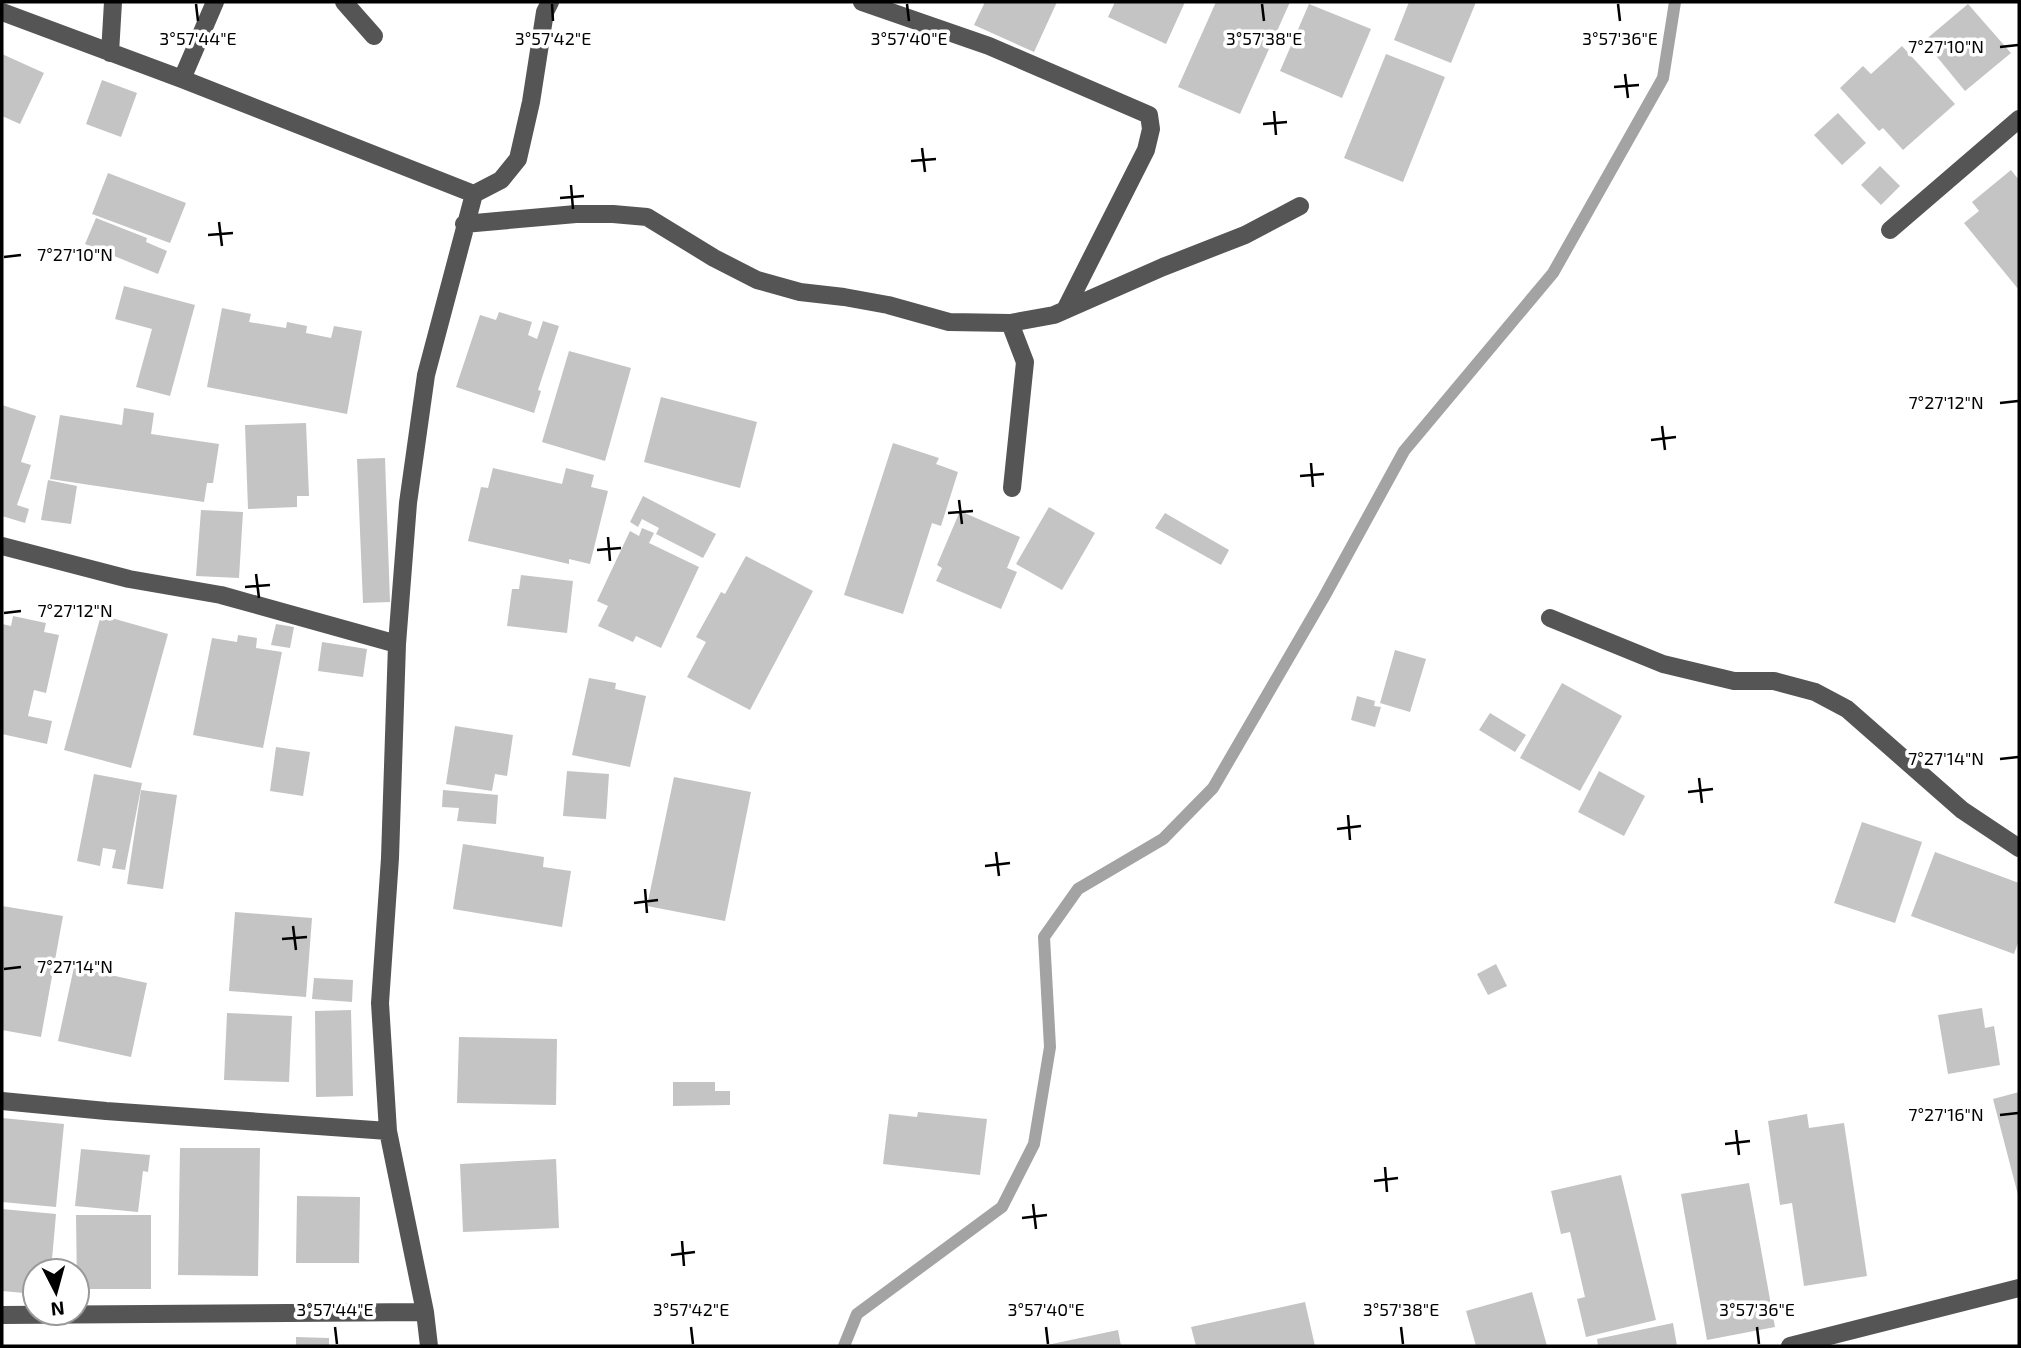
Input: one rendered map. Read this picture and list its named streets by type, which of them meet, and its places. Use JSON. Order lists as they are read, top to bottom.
{
  "north": "bottom",
  "coordinates": [
    "3°57'44\"E",
    "3°57'42\"E",
    "3°57'40\"E",
    "3°57'38\"E",
    "3°57'36\"E",
    "7°27'10\"N",
    "7°27'12\"N",
    "7°27'14\"N",
    "7°27'16\"N"
  ]
}
